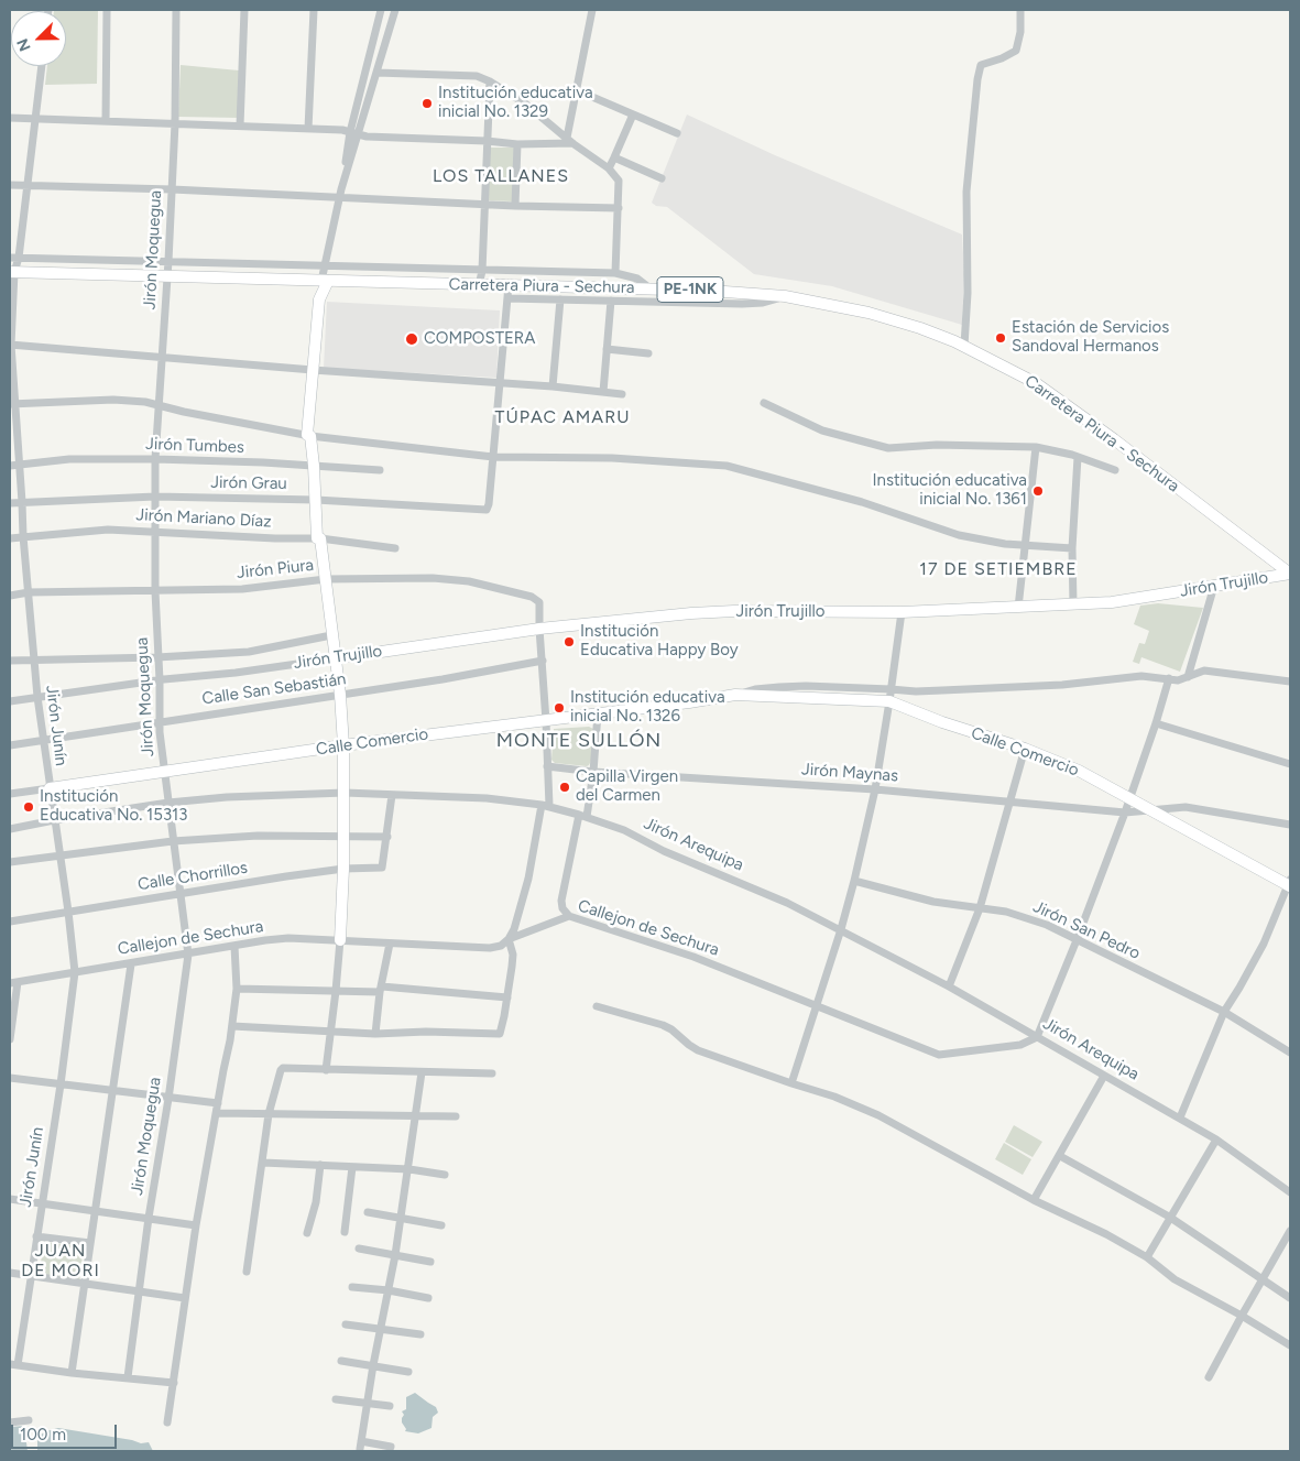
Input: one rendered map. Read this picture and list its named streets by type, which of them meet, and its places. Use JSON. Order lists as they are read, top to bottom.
{
  "streets": {
    "street": [
      "Jirón Moquegua",
      "Carretera Piura - Sechura",
      "PE-1NK",
      "Jirón Tumbes",
      "Jirón Grau",
      "Jirón Mariano Díaz",
      "Jirón Piura",
      "Jirón Trujillo",
      "Calle San Sebastián",
      "Jirón Junín",
      "Calle Comercio",
      "Jirón Maynas",
      "Jirón Arequipa",
      "Calle Chorrillos",
      "Callejon de Sechura",
      "Jirón San Pedro"
    ]
  },
  "crossings": [
    ["Jirón Moquegua", "Carretera Piura - Sechura"],
    ["Jirón Moquegua", "Jirón Tumbes"],
    ["Jirón Moquegua", "Jirón Grau"],
    ["Jirón Moquegua", "Jirón Mariano Díaz"],
    ["Jirón Moquegua", "Jirón Piura"],
    ["Jirón Moquegua", "Jirón Trujillo"],
    ["Jirón Moquegua", "Calle San Sebastián"],
    ["Jirón Moquegua", "Calle Comercio"],
    ["Jirón Moquegua", "Jirón Arequipa"],
    ["Jirón Moquegua", "Calle Chorrillos"],
    ["Jirón Moquegua", "Callejon de Sechura"],
    ["Carretera Piura - Sechura", "Jirón Trujillo"],
    ["Carretera Piura - Sechura", "Jirón Junín"],
    ["Jirón Tumbes", "Jirón Junín"],
    ["Jirón Grau", "Jirón Junín"],
    ["Jirón Mariano Díaz", "Jirón Junín"],
    ["Jirón Piura", "Jirón Trujillo"],
    ["Jirón Piura", "Jirón Junín"],
    ["Jirón Trujillo", "Jirón Junín"],
    ["Calle San Sebastián", "Jirón Junín"],
    ["Jirón Junín", "Calle Comercio"],
    ["Jirón Junín", "Jirón Arequipa"],
    ["Jirón Junín", "Calle Chorrillos"],
    ["Jirón Junín", "Callejon de Sechura"],
    ["Calle Comercio", "Jirón Maynas"],
    ["Jirón Arequipa", "Callejon de Sechura"]
  ],
  "districts": [
    "LOS TALLANES",
    "TÚPAC AMARU",
    "17 DE SETIEMBRE",
    "MONTE SULLÓN",
    "JUAN DE MORI"
  ],
  "places": [
    "Institución educativa inicial No. 1329",
    "Estación de Servicios Sandoval Hermanos",
    "COMPOSTERA",
    "Institución educativa inicial No. 1361",
    "Institución Educativa Happy Boy",
    "Institución educativa inicial No. 1326",
    "Capilla Virgen del Carmen",
    "Institución Educativa No. 15313"
  ],
  "scale_bar": "100 m",
  "north": "bottom left"
}
